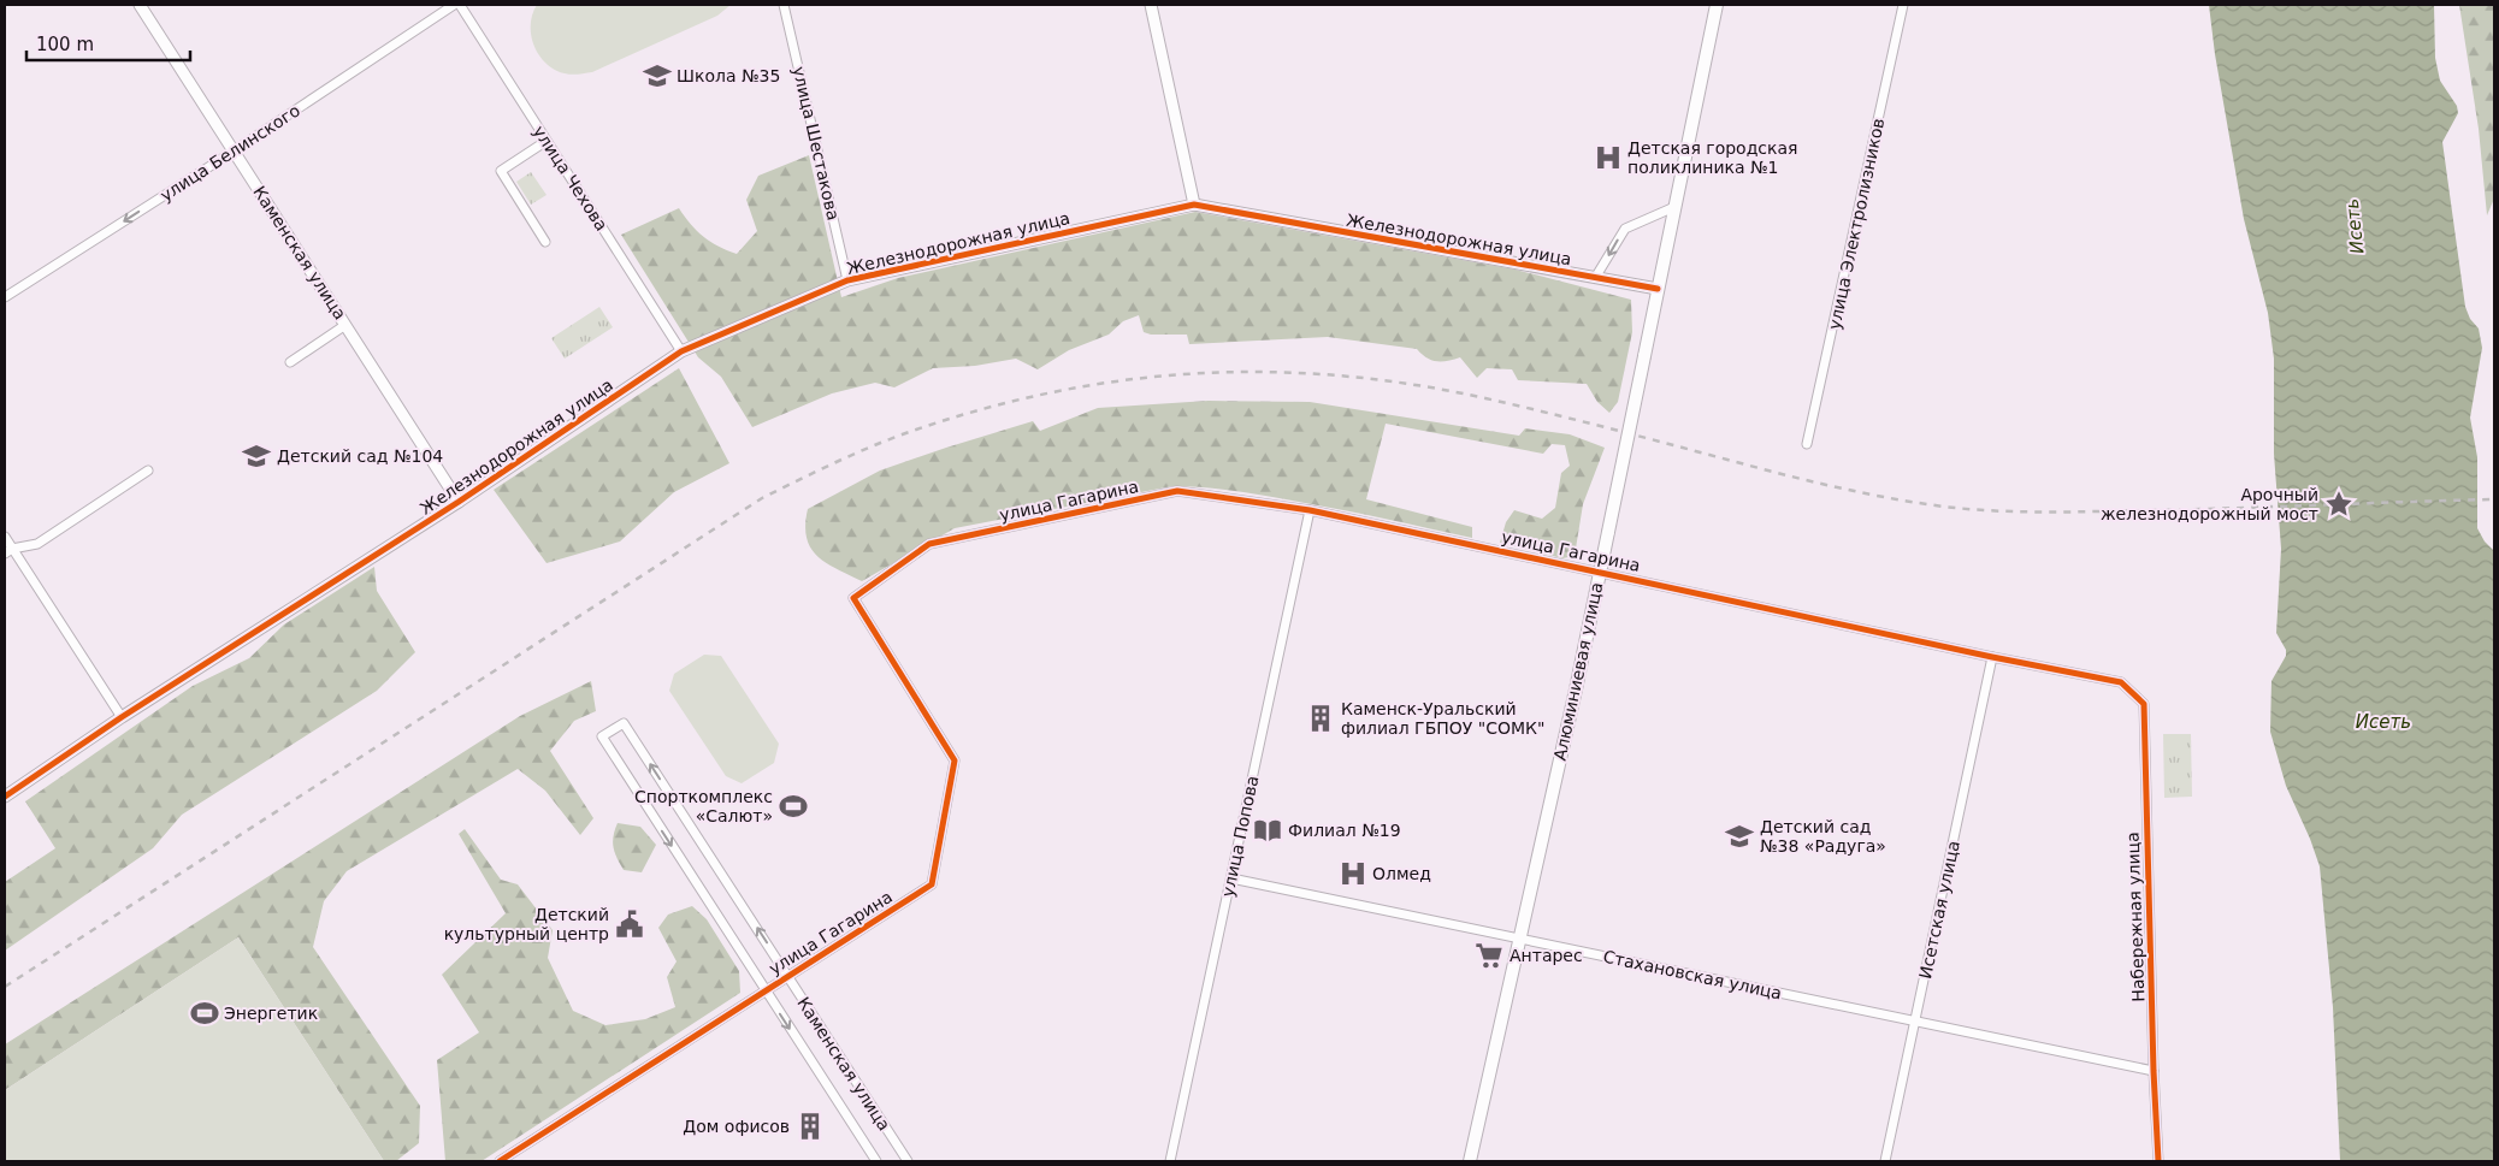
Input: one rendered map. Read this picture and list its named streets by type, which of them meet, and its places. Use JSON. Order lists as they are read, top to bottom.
{
  "streets": {
    "main road": ["Алюминиевая улица"],
    "street": [
      "улица Шестакова",
      "улица Белинского",
      "улица Чехова",
      "улица Электролизников",
      "Железнодорожная улица",
      "Каменская улица",
      "улица Гагарина",
      "улица Попова",
      "Исетская улица",
      "Набережная улица",
      "Стахановская улица"
    ]
  },
  "crossings": [
    ["улица Шестакова", "Железнодорожная улица"],
    ["улица Белинского", "Каменская улица"],
    ["улица Чехова", "Железнодорожная улица"],
    ["Железнодорожная улица", "Каменская улица"],
    ["Железнодорожная улица", "Алюминиевая улица"],
    ["Каменская улица", "улица Гагарина"],
    ["улица Гагарина", "Алюминиевая улица"],
    ["улица Гагарина", "улица Попова"],
    ["улица Гагарина", "Исетская улица"],
    ["улица Гагарина", "Набережная улица"],
    ["Алюминиевая улица", "Стахановская улица"],
    ["улица Попова", "Стахановская улица"],
    ["Исетская улица", "Стахановская улица"],
    ["Набережная улица", "Стахановская улица"]
  ],
  "one_way": ["улица Белинского"],
  "water": ["Исеть"],
  "places": {
    "school or university": ["Школа №35", "Детский сад №104", "Детский сад №38 «Радуга»"],
    "hospital": ["Детская городская поликлиника №1", "Олмед"],
    "place": ["Арочный железнодорожный мост"],
    "building": ["Каменск-Уральский филиал ГБПОУ \"СОМК\"", "Дом офисов"],
    "sports": ["Спорткомплекс «Салют»", "Энергетик"],
    "library": ["Филиал №19"],
    "public building": ["Детский культурный центр"],
    "supermarket": ["Антарес"]
  },
  "scale_bar": "100 m"
}
